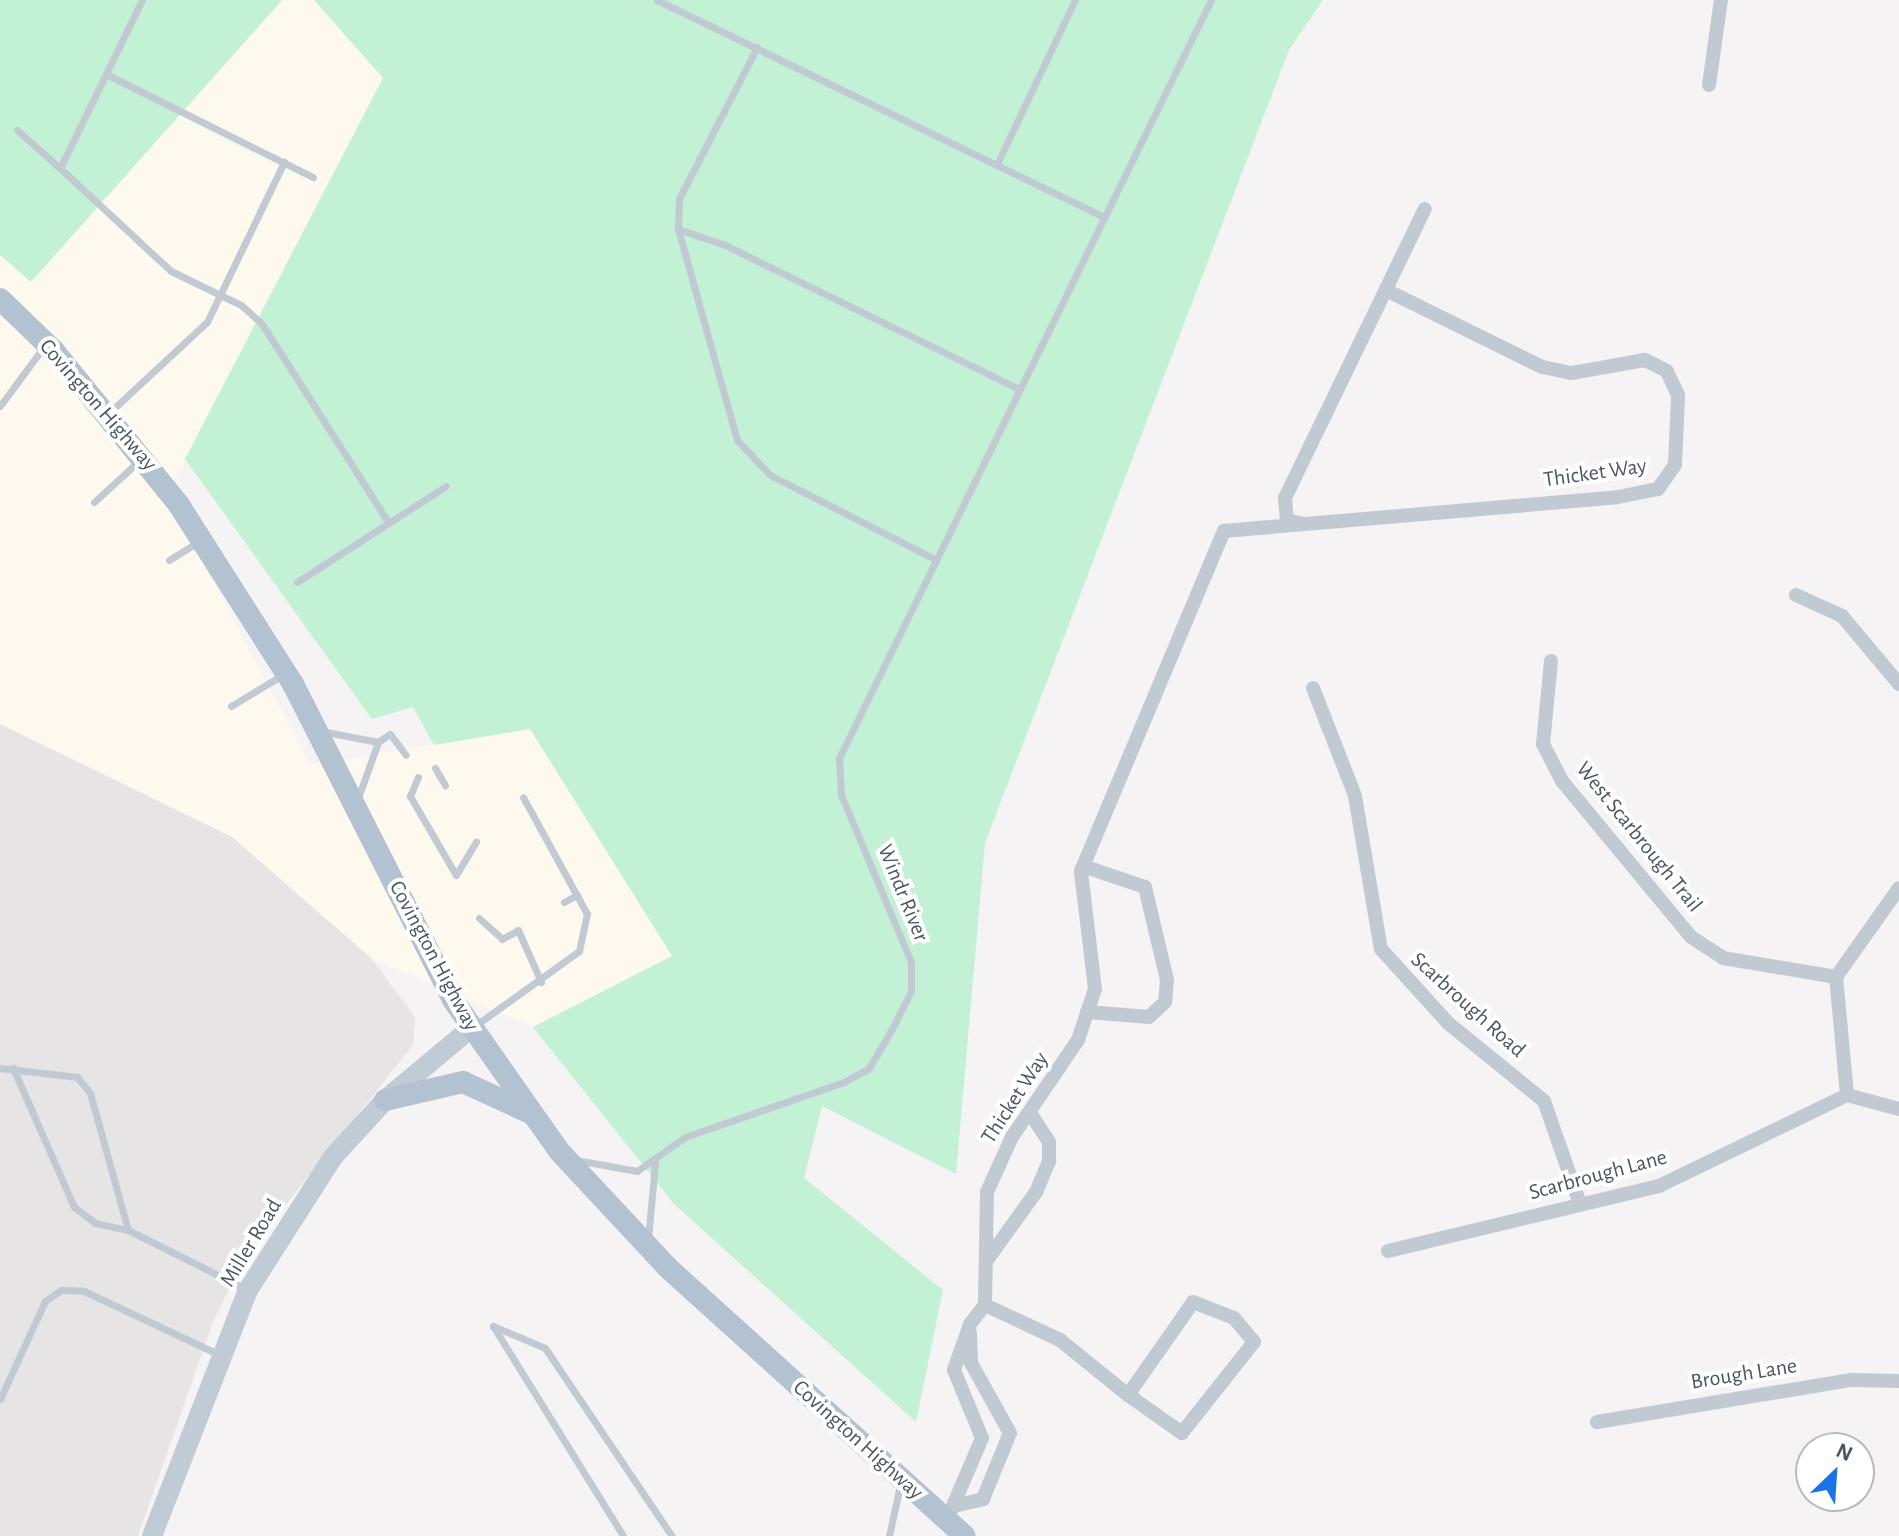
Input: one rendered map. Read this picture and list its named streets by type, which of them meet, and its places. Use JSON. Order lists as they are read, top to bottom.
{
  "streets": {
    "main road": ["Covington Highway"],
    "street": [
      "Thicket Way",
      "West Scarbrough Trail",
      "Scarbrough Road",
      "Scarbrough Lane",
      "Miller Road",
      "Brough Lane"
    ],
    "lane": ["Windr River"]
  },
  "crossings": [
    ["Covington Highway", "Miller Road"],
    ["Scarbrough Road", "Scarbrough Lane"]
  ],
  "north": "top right"
}
